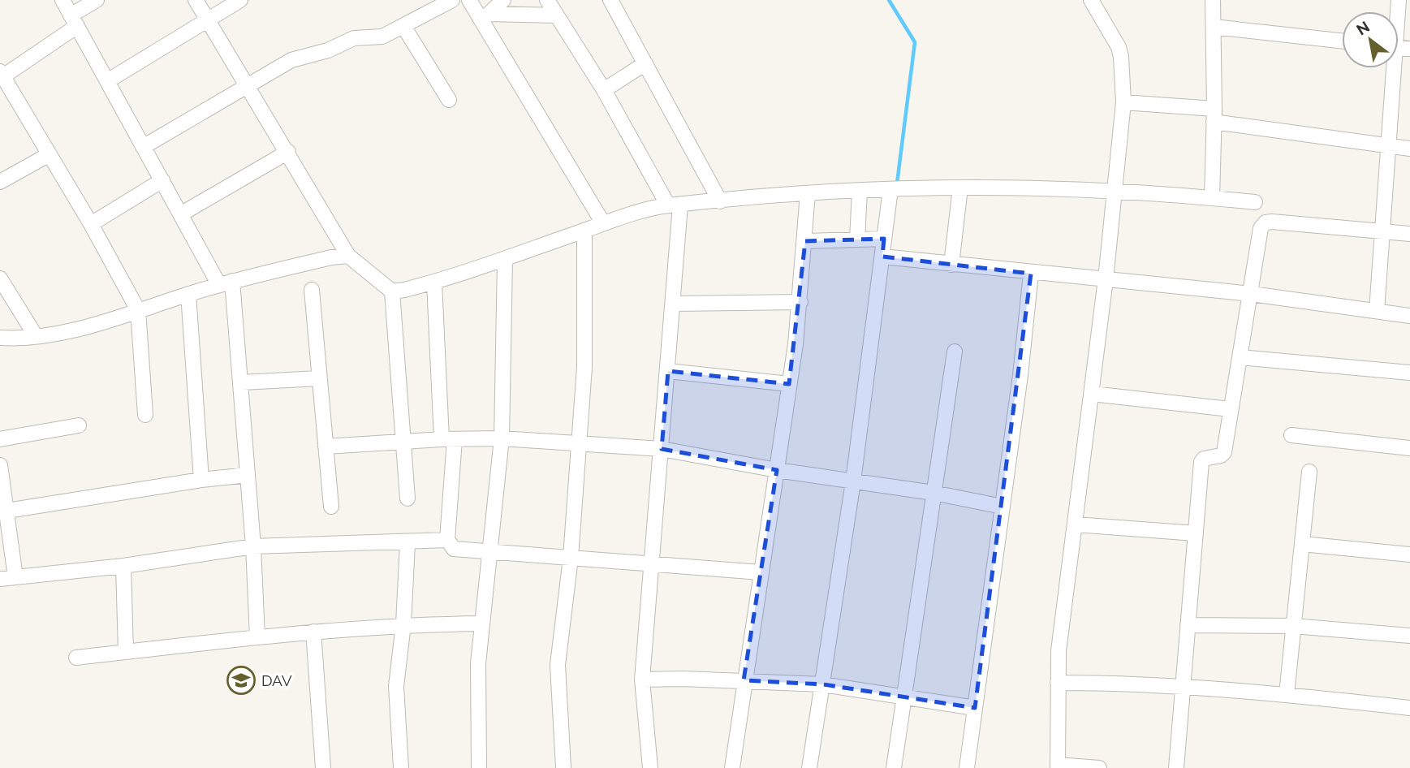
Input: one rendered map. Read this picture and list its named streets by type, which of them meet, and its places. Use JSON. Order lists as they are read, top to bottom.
{
  "places": {
    "school or university": ["DAV"]
  },
  "north": "top left"
}
